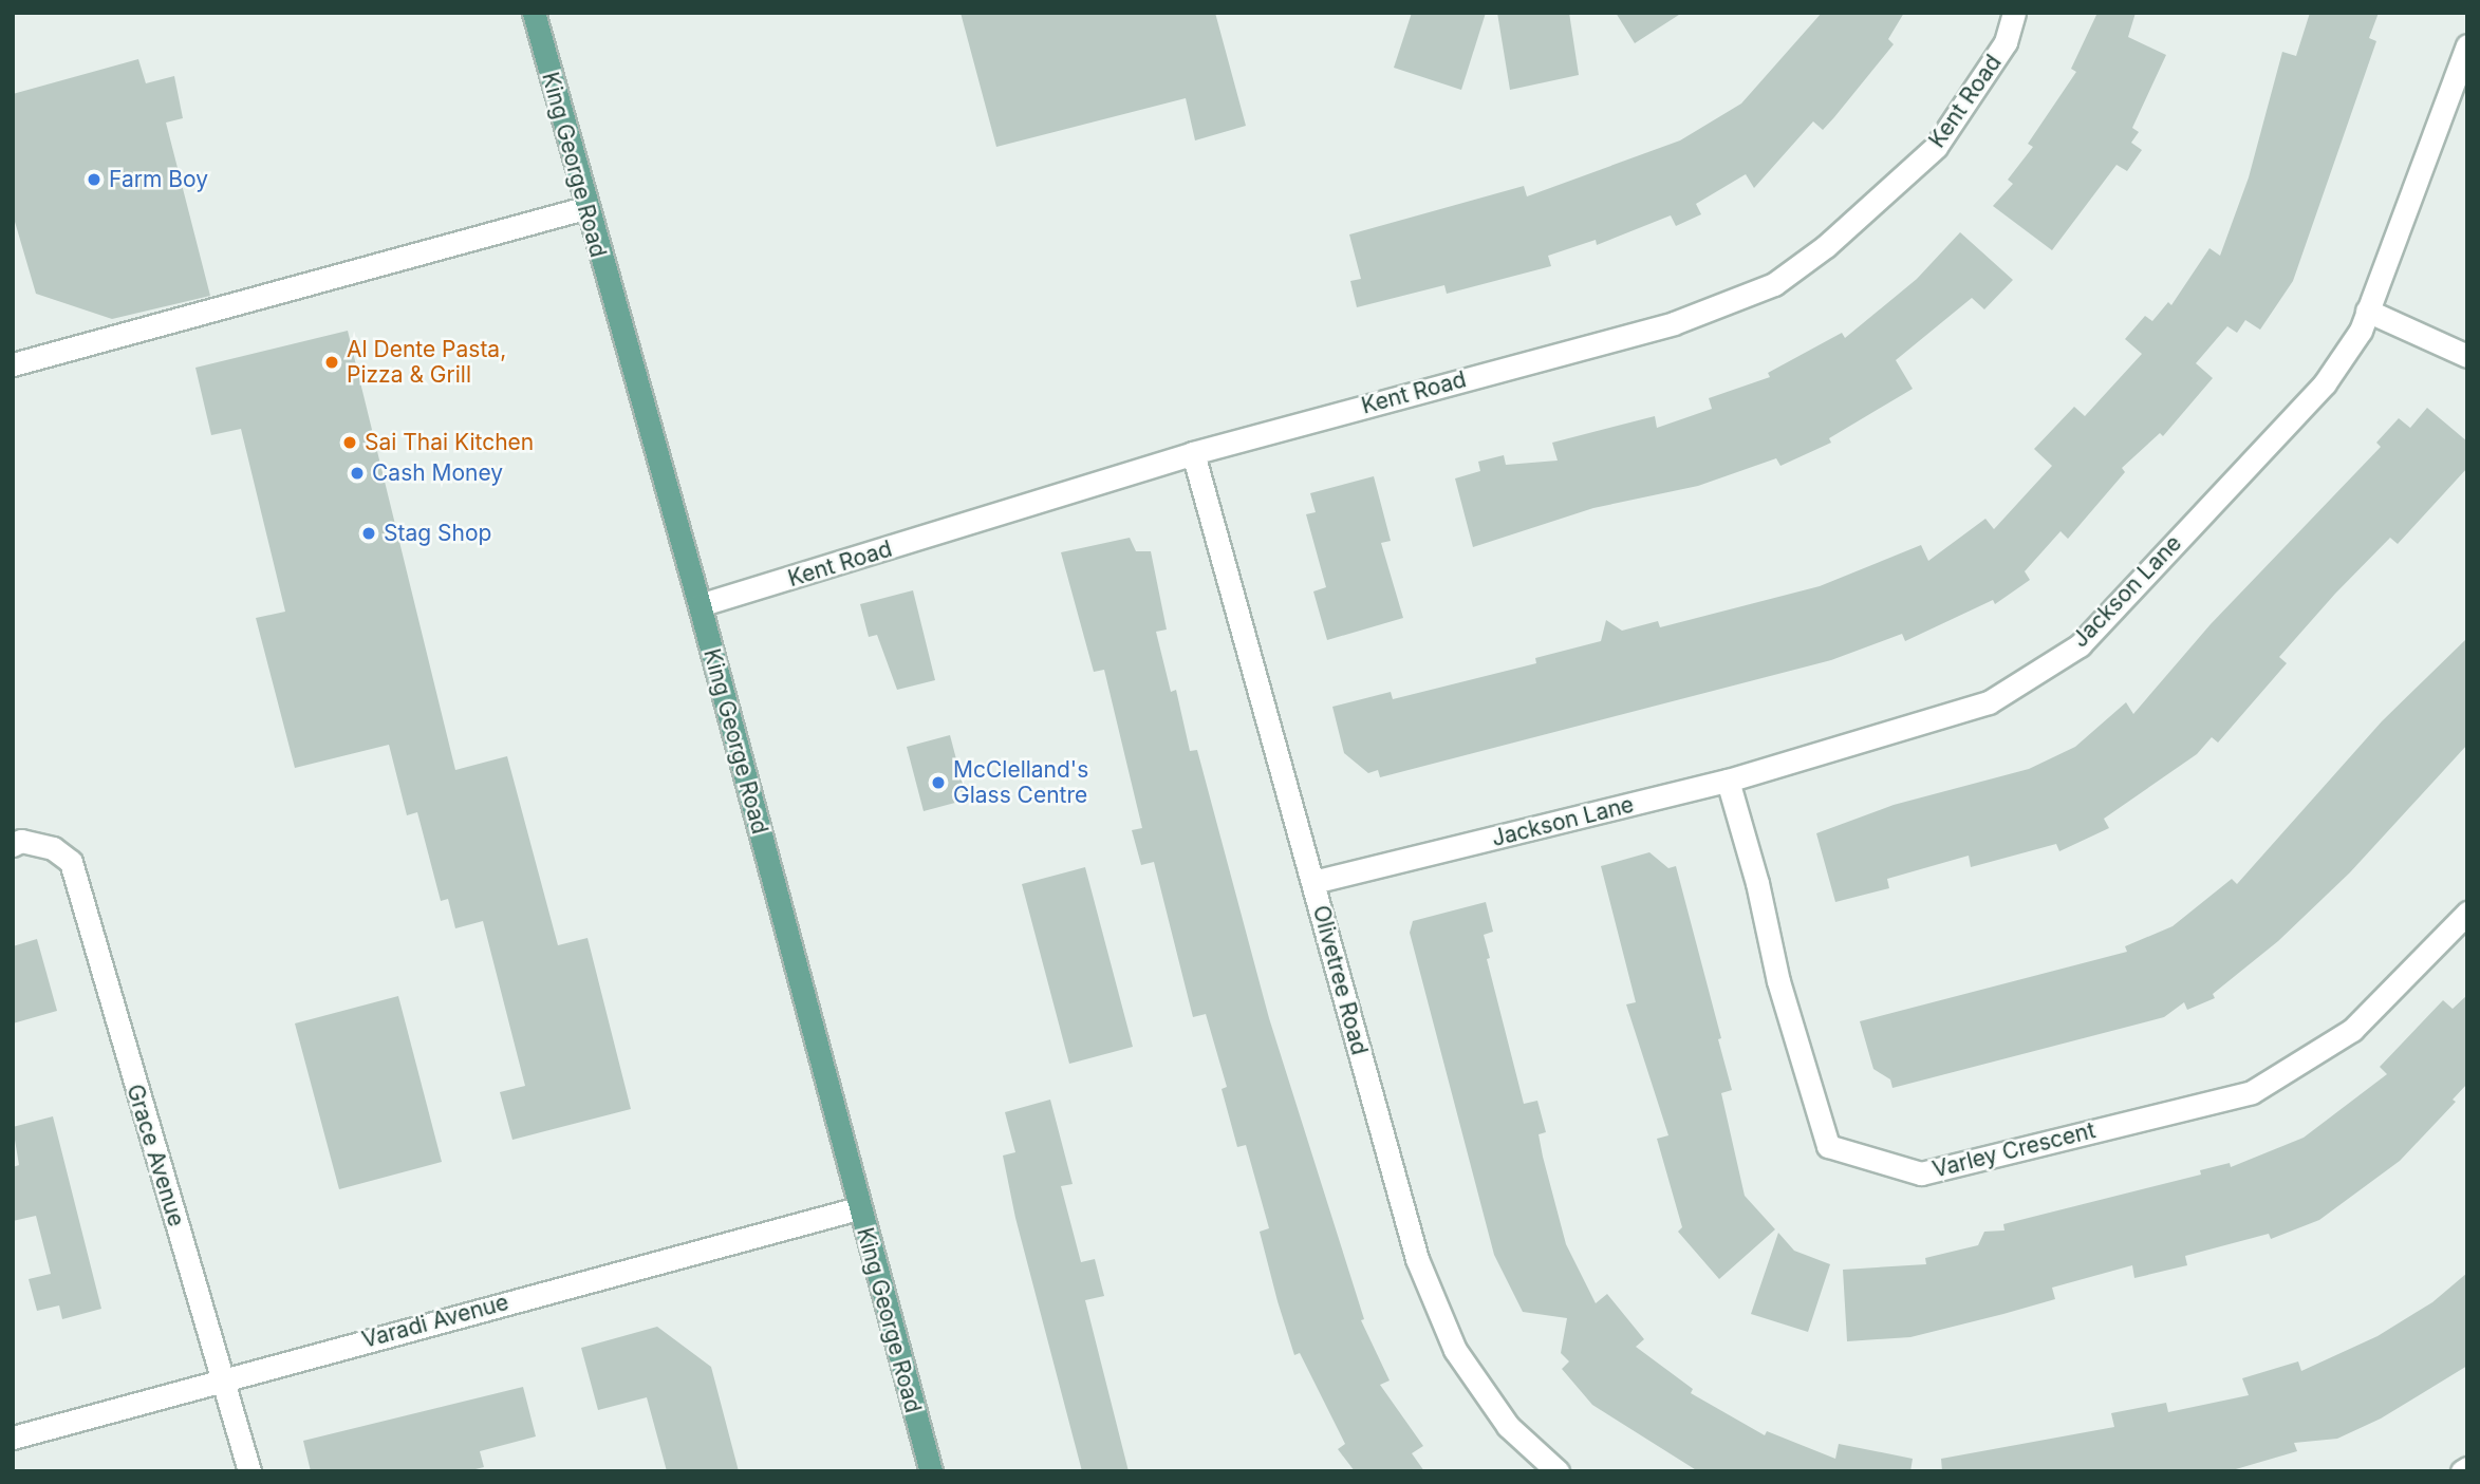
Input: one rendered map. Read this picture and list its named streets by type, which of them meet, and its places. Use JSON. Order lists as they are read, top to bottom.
{
  "streets": {
    "main road": ["King George Road"],
    "street": [
      "Kent Road",
      "Jackson Lane",
      "Olivetree Road",
      "Varley Crescent",
      "Grace Avenue",
      "Varadi Avenue"
    ]
  },
  "crossings": [
    ["Kent Road", "King George Road"],
    ["Kent Road", "Olivetree Road"],
    ["King George Road", "Varadi Avenue"],
    ["Jackson Lane", "Olivetree Road"],
    ["Jackson Lane", "Varley Crescent"],
    ["Grace Avenue", "Varadi Avenue"]
  ],
  "places": [
    "Farm Boy",
    "Al Dente Pasta, Pizza & Grill",
    "Sai Thai Kitchen",
    "Cash Money",
    "Stag Shop",
    "McClelland's Glass Centre"
  ]
}
